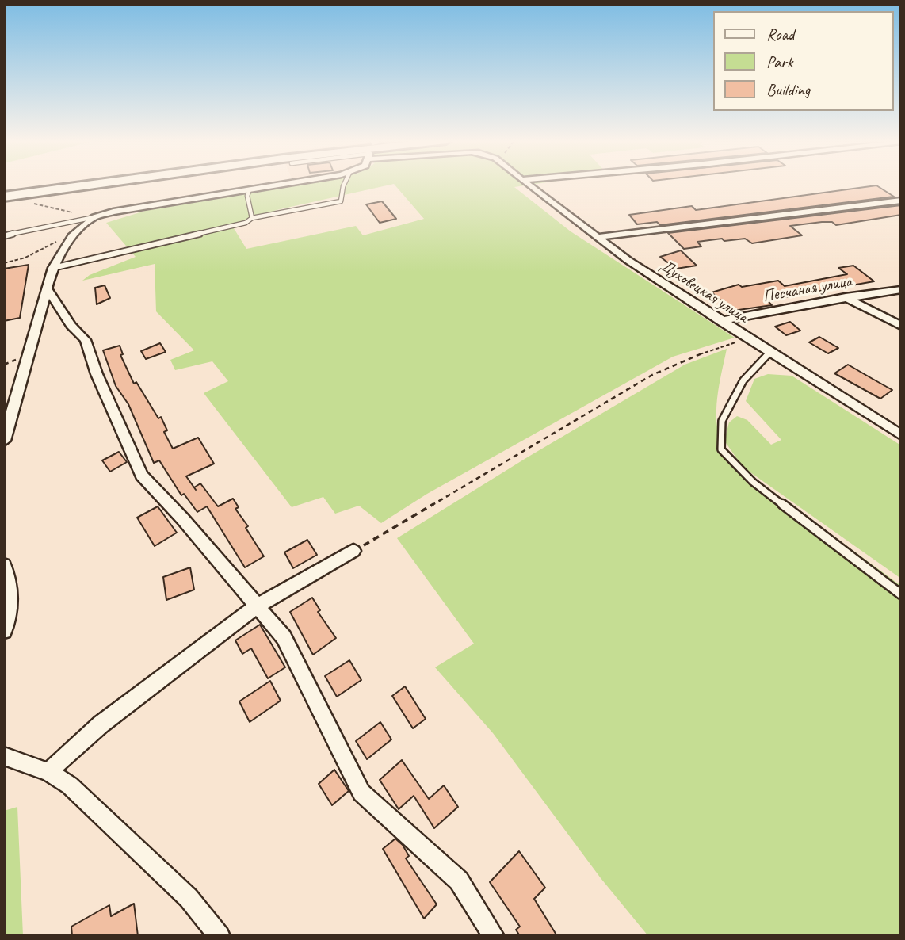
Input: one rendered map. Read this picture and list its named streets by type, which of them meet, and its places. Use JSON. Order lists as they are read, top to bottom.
{
  "streets": {
    "street": ["Песчаная улица", "Духовецкая улица"]
  },
  "crossings": [
    ["Песчаная улица", "Духовецкая улица"]
  ],
  "legend": ["Road", "Park", "Building"]
}
